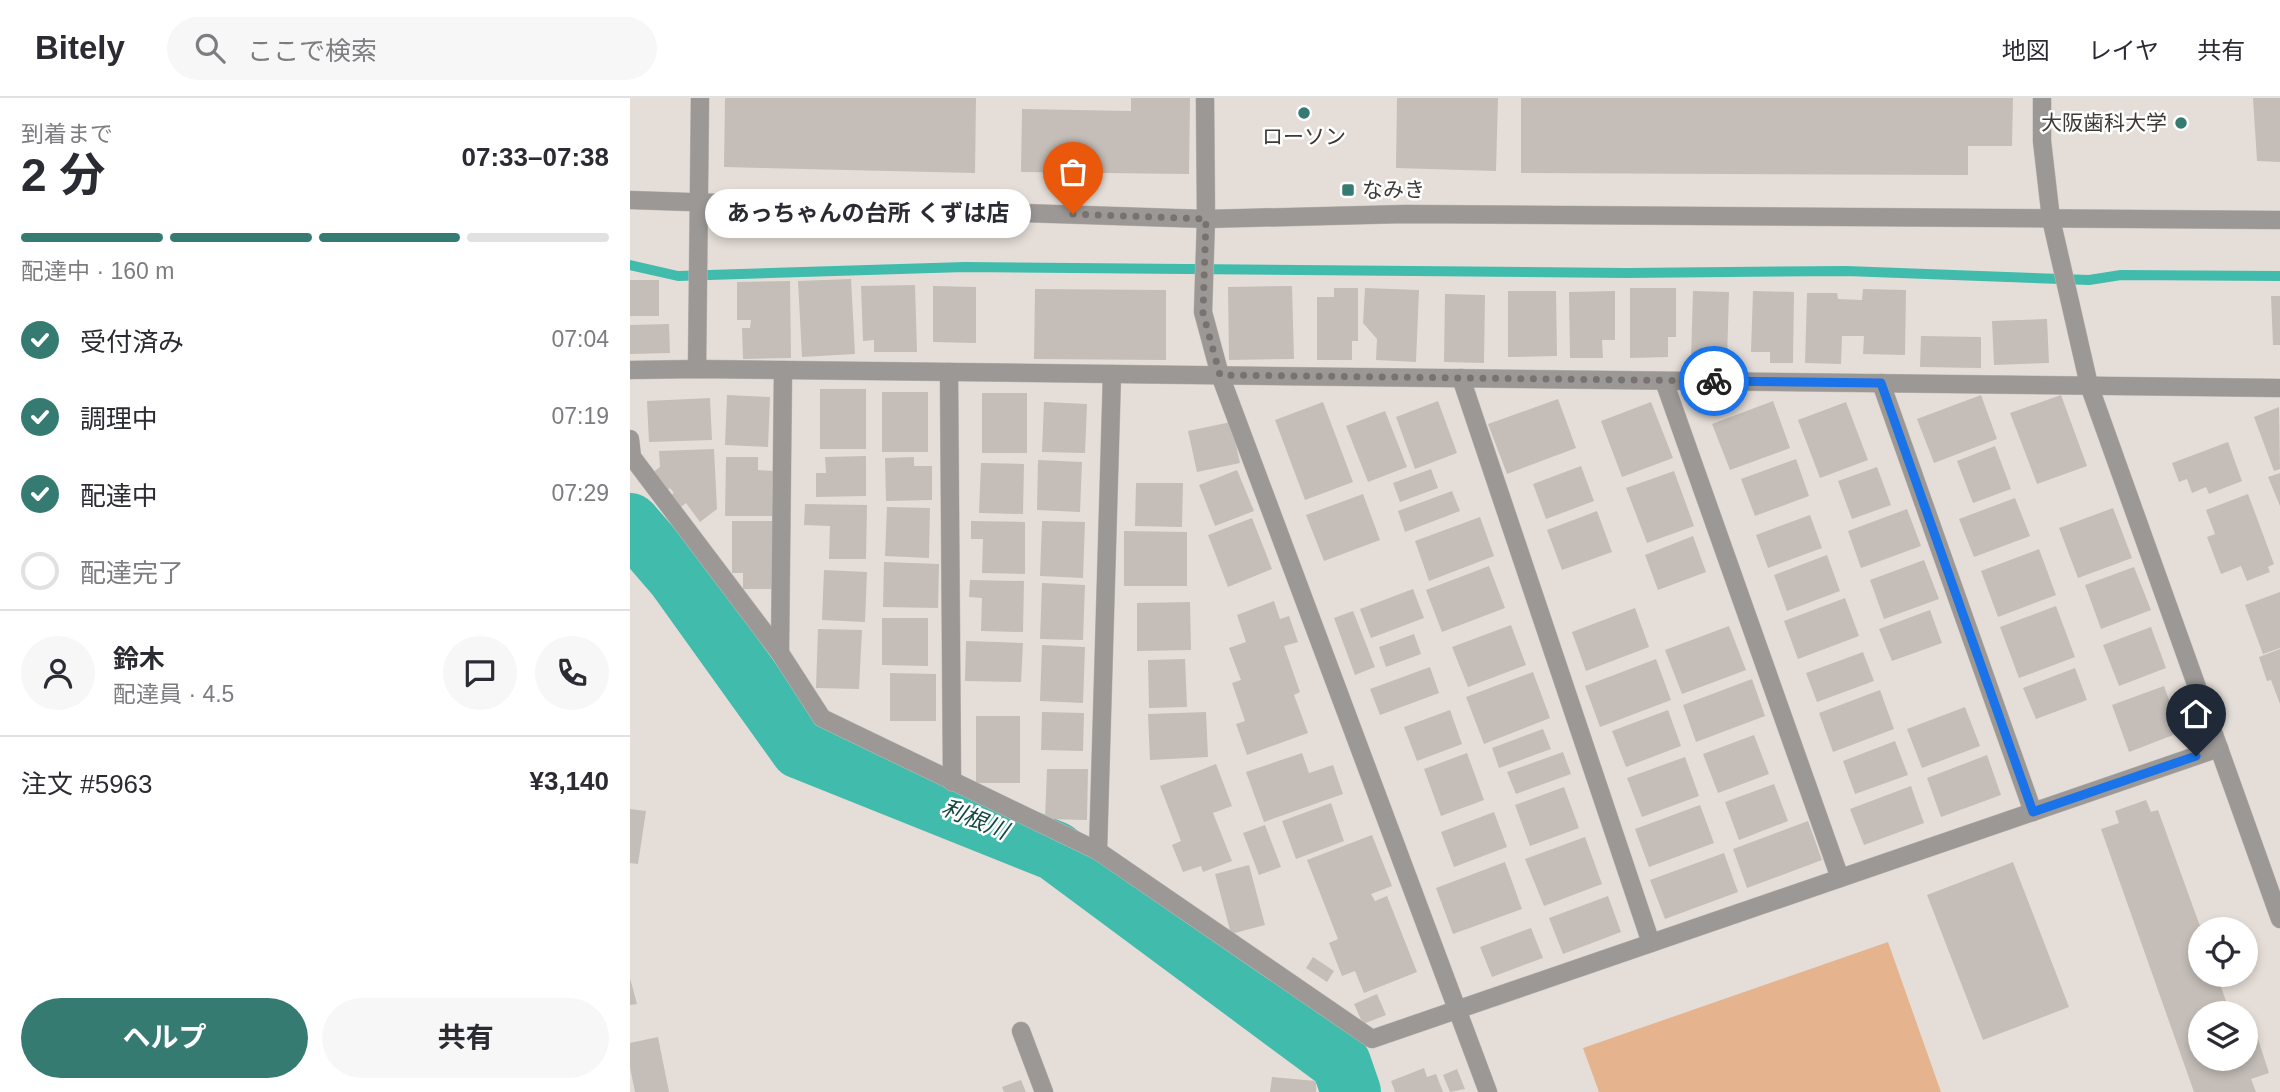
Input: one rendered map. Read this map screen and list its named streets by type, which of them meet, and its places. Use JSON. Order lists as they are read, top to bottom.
{
  "water": ["利根川"],
  "places": {
    "other": ["ローソン", "大阪歯科大学", "あっちゃんの台所 くずは店"],
    "transit": ["なみき"]
  },
  "page": {
    "header": "Bitely",
    "search": "ここで検索",
    "nav": ["地図", "レイヤ", "共有"],
    "heading": ["2 分", "到着まで", "07:33–07:38"],
    "panel": [
      "鈴木",
      "配達員 · 4.5",
      "注文 #5963",
      "¥3,140"
    ],
    "bubble": "あっちゃんの台所 くずは店",
    "bar": "配達中 · 160 m",
    "list": [
      ["受付済み", "07:04"],
      ["調理中", "07:19"],
      ["配達中", "07:29"],
      "配達完了"
    ],
    "buttons": ["ヘルプ", "共有"]
  }
}
